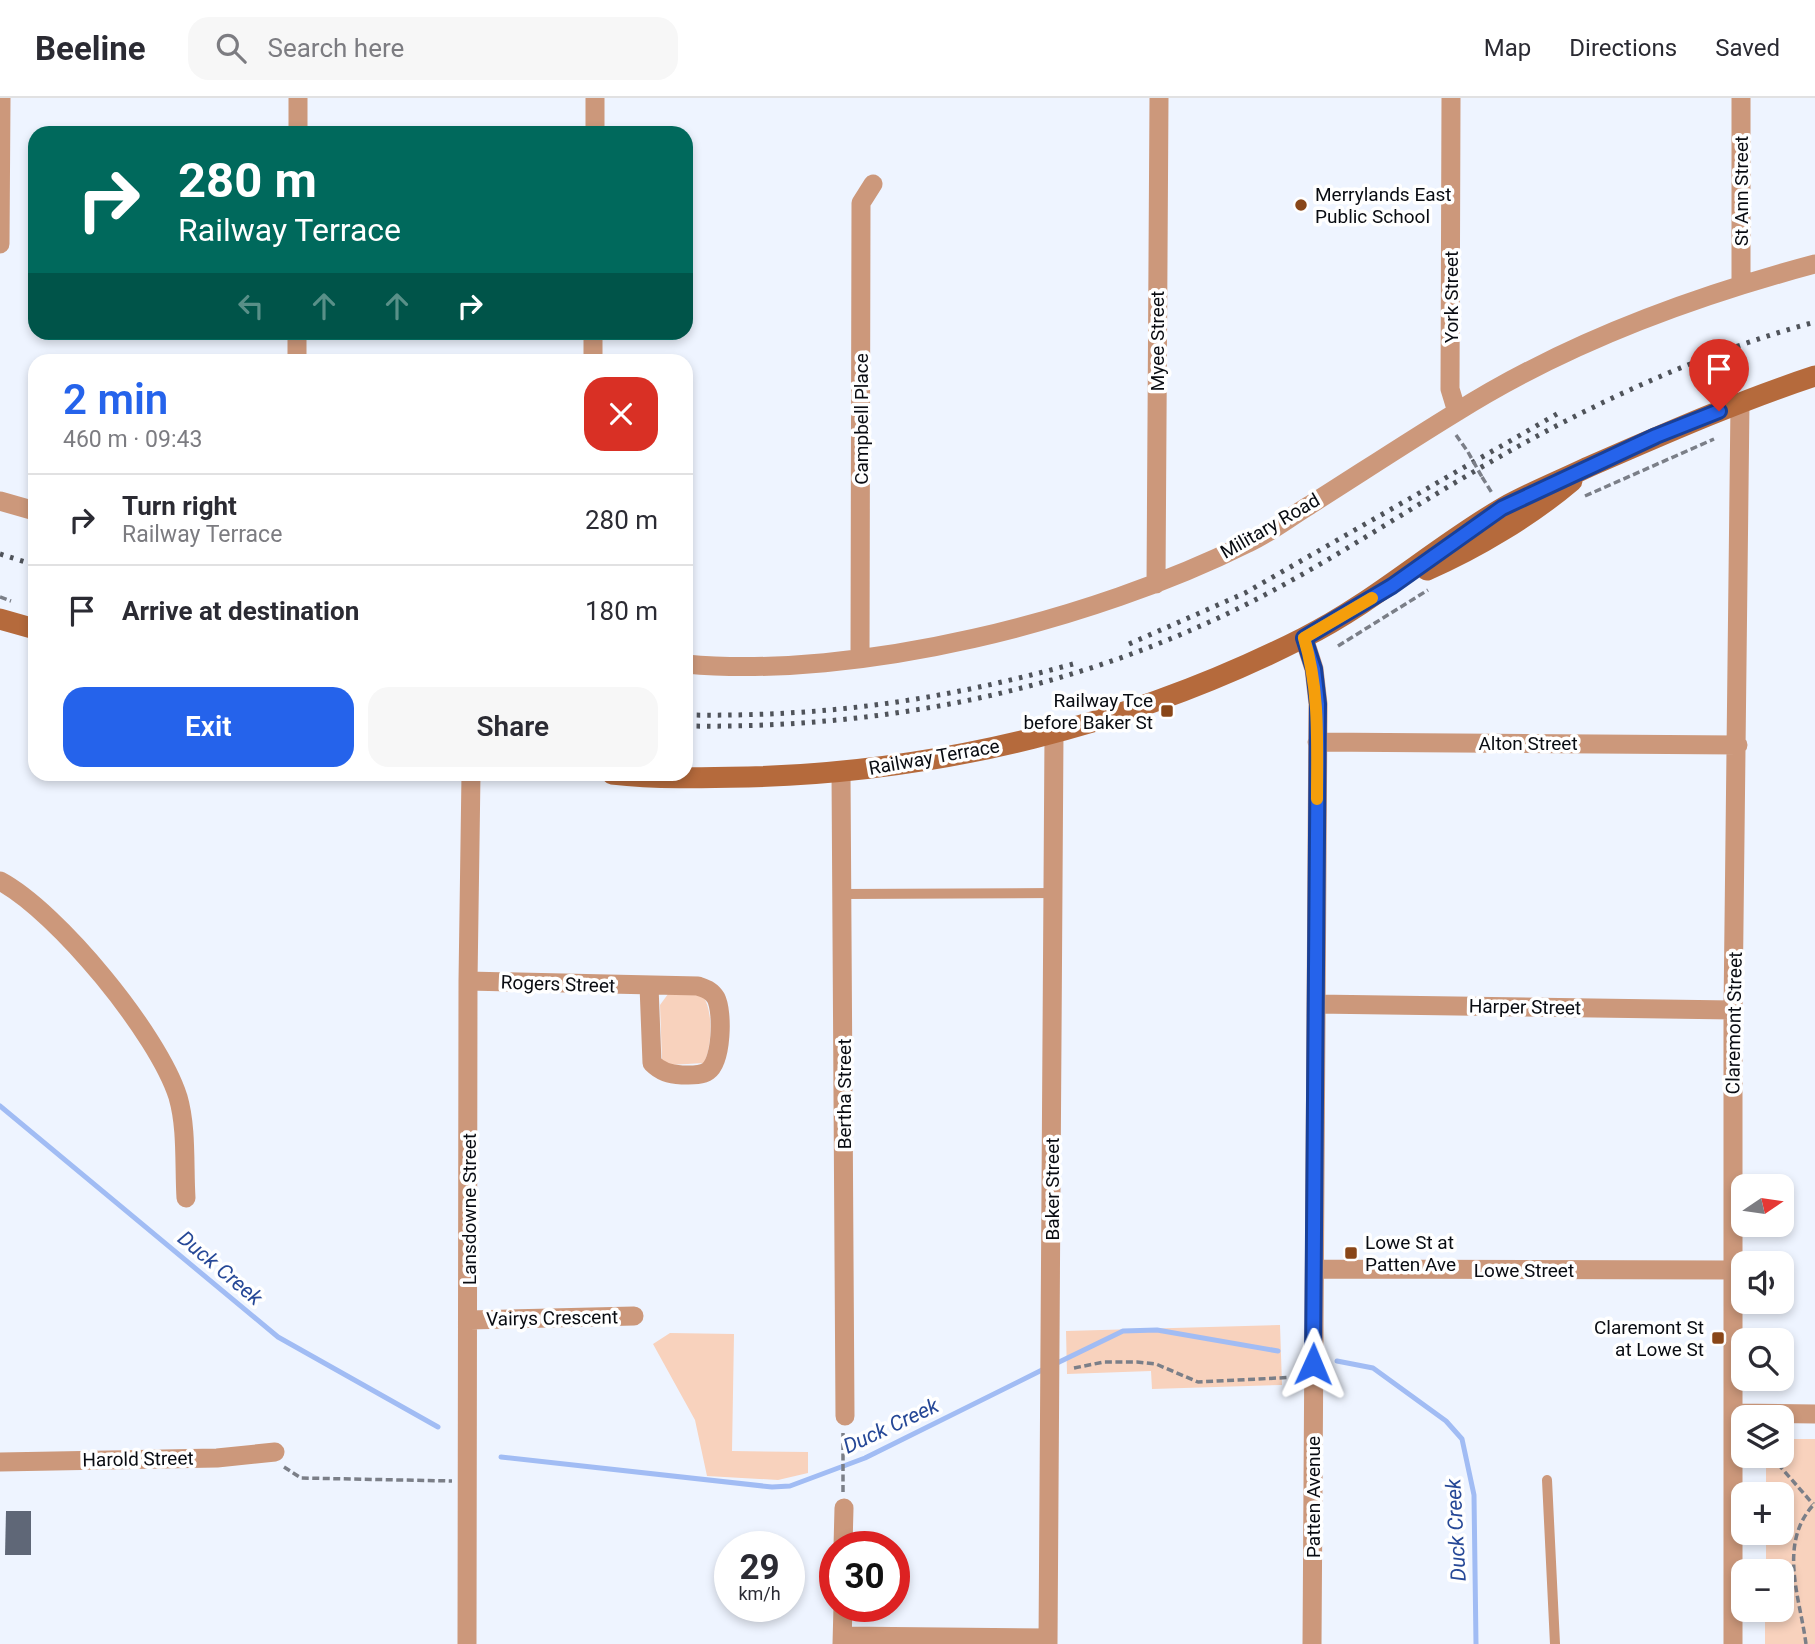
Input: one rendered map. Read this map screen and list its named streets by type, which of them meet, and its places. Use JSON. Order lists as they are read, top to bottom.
{
  "streets": {
    "main road": ["Railway Terrace"],
    "street": [
      "St Ann Street",
      "York Street",
      "Myee Street",
      "Campbell Place",
      "Military Road",
      "Alton Street",
      "Rogers Street",
      "Harper Street",
      "Claremont Street",
      "Bertha Street",
      "Baker Street",
      "Lansdowne Street",
      "Lowe Street",
      "Vairys Crescent",
      "Harold Street",
      "Patten Avenue"
    ]
  },
  "crossings": [
    ["St Ann Street", "Military Road"],
    ["York Street", "Military Road"],
    ["Myee Street", "Military Road"],
    ["Campbell Place", "Military Road"],
    ["Alton Street", "Claremont Street"],
    ["Alton Street", "Patten Avenue"],
    ["Railway Terrace", "Claremont Street"],
    ["Railway Terrace", "Bertha Street"],
    ["Railway Terrace", "Baker Street"],
    ["Railway Terrace", "Patten Avenue"],
    ["Rogers Street", "Lansdowne Street"],
    ["Harper Street", "Claremont Street"],
    ["Harper Street", "Patten Avenue"],
    ["Lansdowne Street", "Vairys Crescent"],
    ["Lowe Street", "Patten Avenue"]
  ],
  "water": ["Duck Creek"],
  "places": {
    "other": ["Merrylands East Public School"],
    "transit": ["Railway Tce before Baker St", "Lowe St at Patten Ave", "Claremont St at Lowe St"]
  },
  "north": "right",
  "page": {
    "header": "Beeline",
    "search": "Search here",
    "nav": ["Map", "Directions", "Saved"],
    "turn": ["280 m", "Railway Terrace"],
    "heading": ["2 min", "460 m · 09:43"],
    "list": [
      {
        "name": "Turn right",
        "note": "Railway Terrace",
        "value": "280 m"
      },
      {
        "name": "Arrive at destination",
        "value": "180 m"
      }
    ],
    "buttons": ["Exit", "Share"],
    "map_buttons": ["+", "−"],
    "speed": "29 km/h",
    "limit": "30"
  }
}
